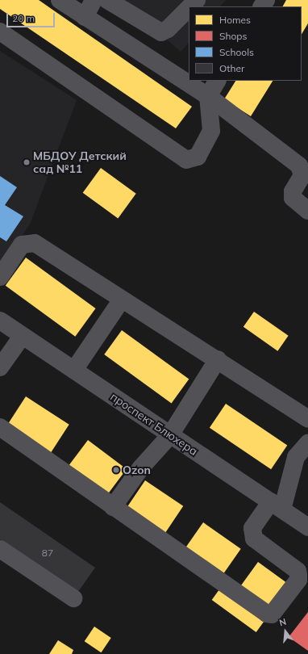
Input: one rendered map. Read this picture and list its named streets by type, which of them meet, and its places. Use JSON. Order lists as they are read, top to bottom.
{
  "streets": {
    "street": ["проспект Блюхера"]
  },
  "places": ["МБДОУ Детский сад №11", "Ozon"],
  "house_numbers": ["87"],
  "legend": [
    "Homes",
    "Shops",
    "Schools",
    "Other"
  ],
  "scale_bar": "20 m",
  "north": "top"
}
